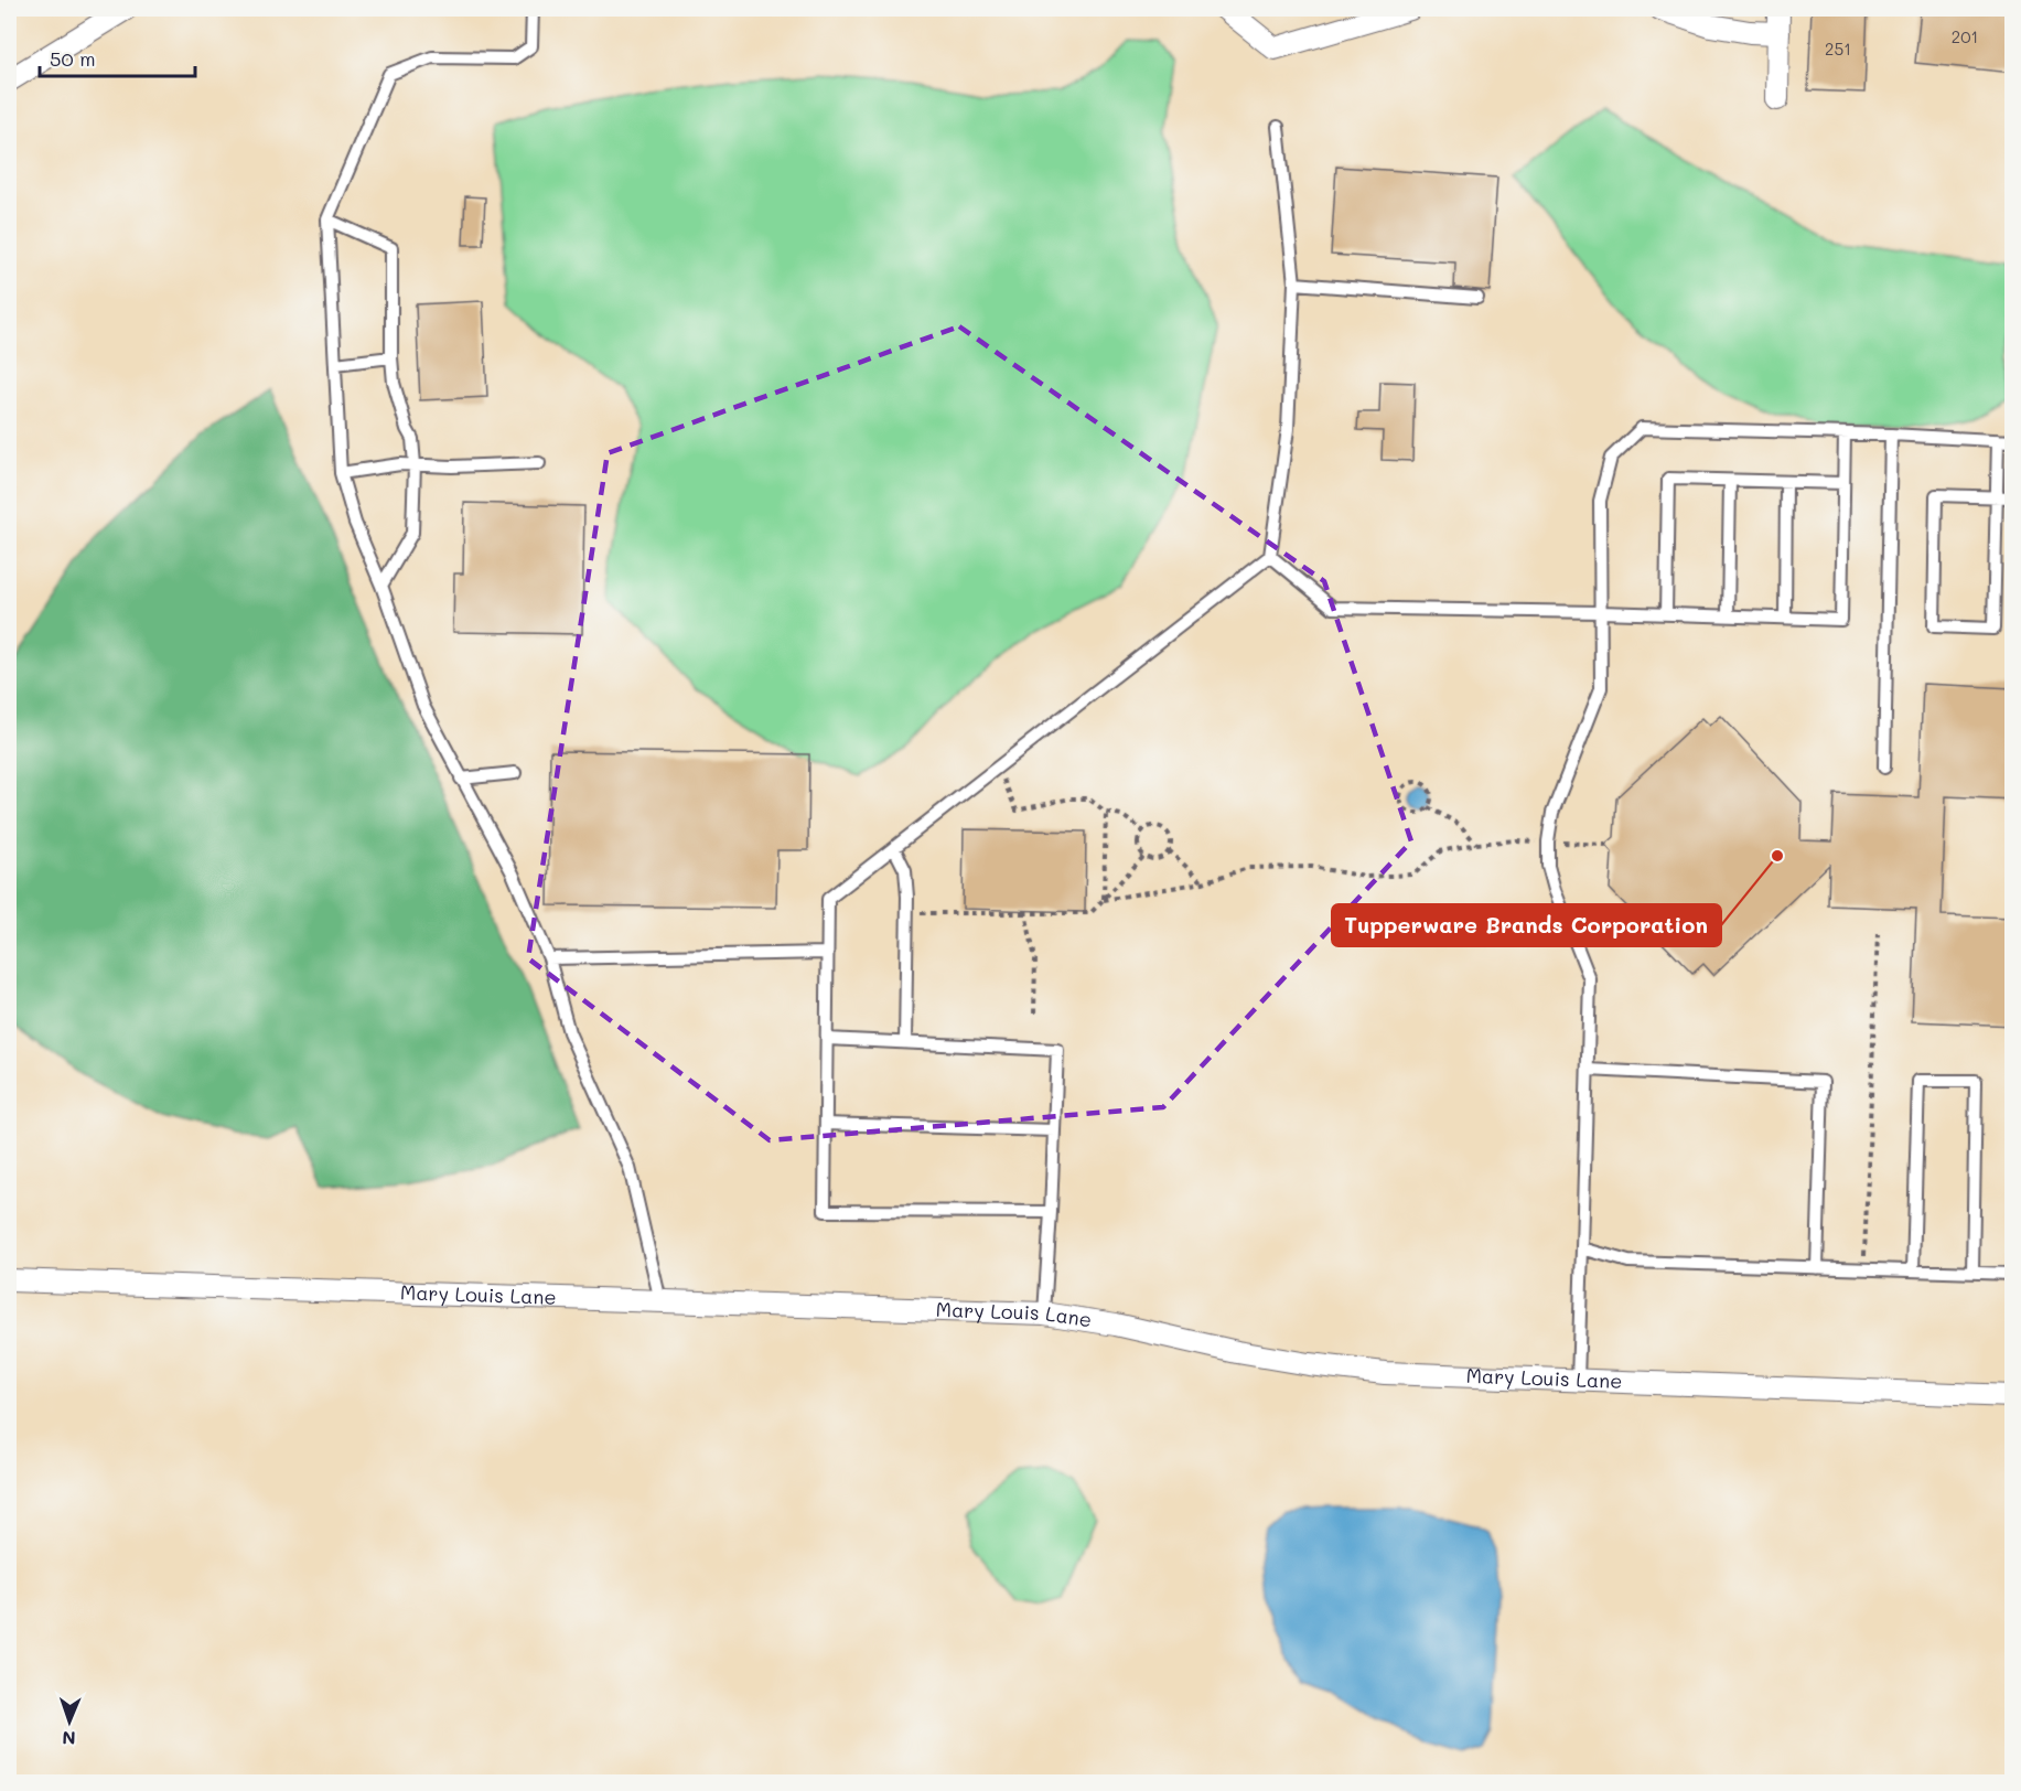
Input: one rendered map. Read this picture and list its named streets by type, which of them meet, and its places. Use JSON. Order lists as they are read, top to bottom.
{
  "streets": {
    "street": ["Mary Louis Lane"]
  },
  "places": ["Tupperware Brands Corporation"],
  "house_numbers": ["201", "251"],
  "scale_bar": "50 m",
  "north": "bottom"
}
